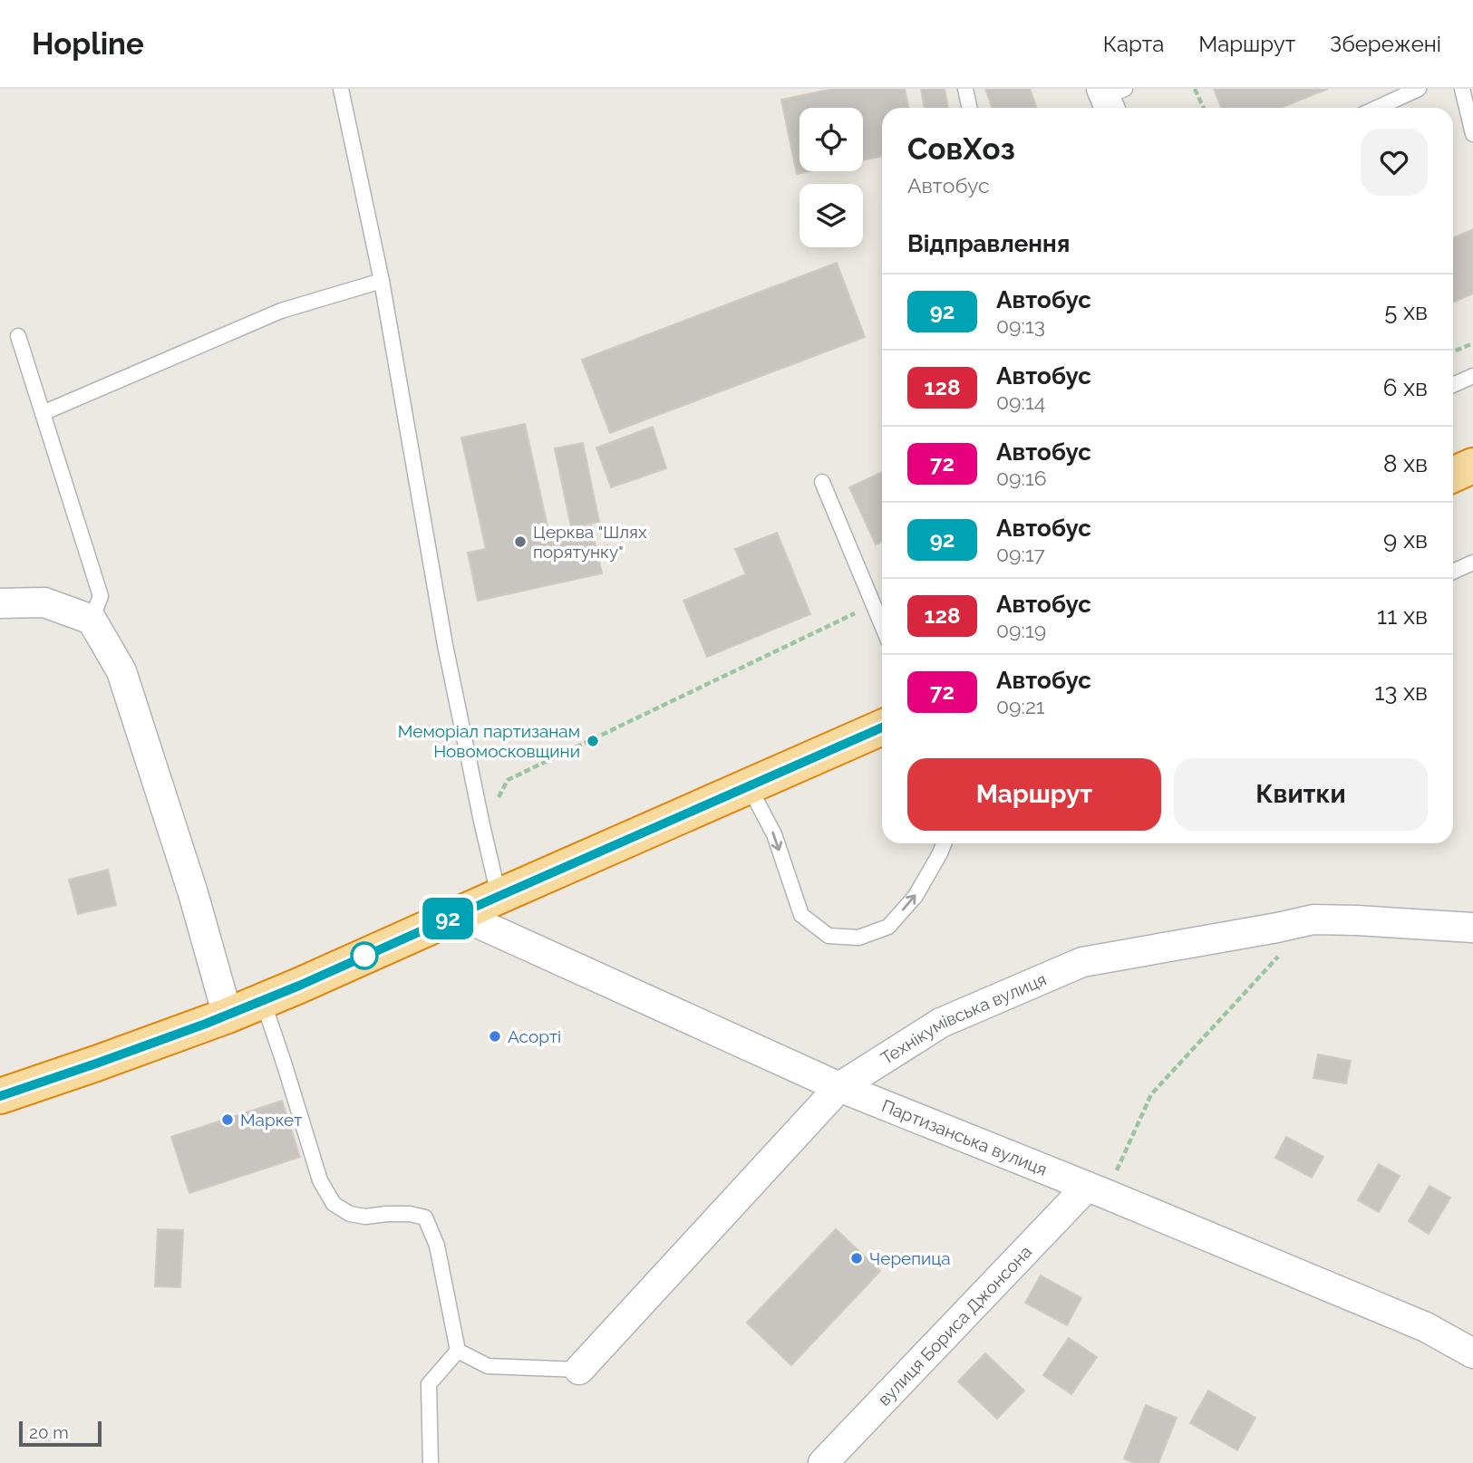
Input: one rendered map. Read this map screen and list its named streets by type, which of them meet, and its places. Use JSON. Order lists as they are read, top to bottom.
{
  "streets": {
    "street": ["Технікумівська вулиця", "Партизанська вулиця", "вулиця Бориса Джонсона"]
  },
  "crossings": [
    ["Технікумівська вулиця", "Партизанська вулиця"],
    ["Партизанська вулиця", "вулиця Бориса Джонсона"]
  ],
  "places": [
    "Церква \"Шлях порятунку\"",
    "Меморіал партизанам Новомосковщини",
    "Асорті",
    "Маркет",
    "Черепица"
  ],
  "lines": ["bus line 92"],
  "scale_bar": "20 m",
  "page": {
    "header": "Hopline",
    "nav": ["Карта", "Маршрут", "Збережені"],
    "on_map": "92",
    "heading": [
      ["СовХоз", "Автобус"],
      "Відправлення"
    ],
    "list": [
      {
        "mark": "92",
        "name": "Автобус",
        "note": "09:13",
        "value": "5 хв"
      },
      {
        "mark": "128",
        "name": "Автобус",
        "note": "09:14",
        "value": "6 хв"
      },
      {
        "mark": "72",
        "name": "Автобус",
        "note": "09:16",
        "value": "8 хв"
      },
      {
        "mark": "92",
        "name": "Автобус",
        "note": "09:17",
        "value": "9 хв"
      },
      {
        "mark": "128",
        "name": "Автобус",
        "note": "09:19",
        "value": "11 хв"
      },
      {
        "mark": "72",
        "name": "Автобус",
        "note": "09:21",
        "value": "13 хв"
      }
    ],
    "buttons": ["Маршрут", "Квитки"],
    "scale": "20 m"
  }
}
